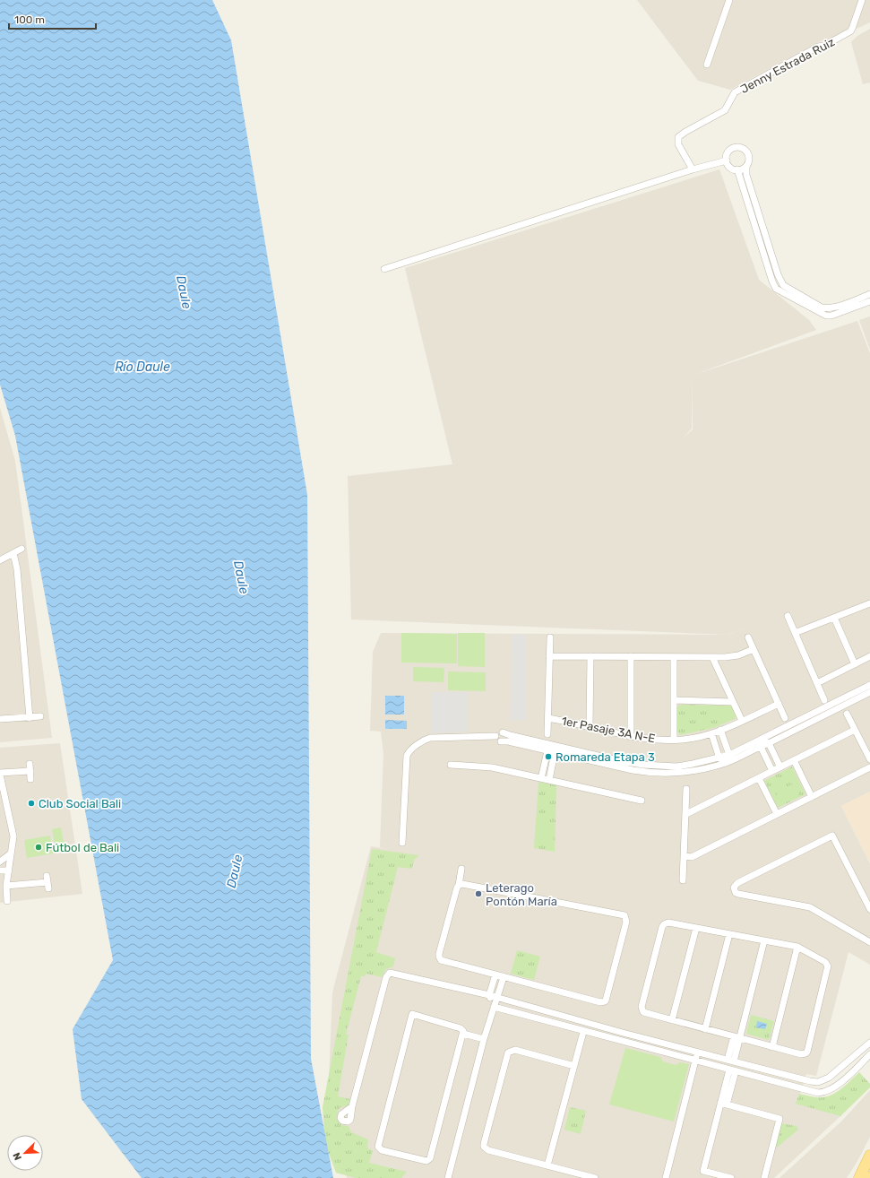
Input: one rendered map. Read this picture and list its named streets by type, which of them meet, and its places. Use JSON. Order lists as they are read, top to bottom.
{
  "streets": {
    "street": ["Jenny Estrada Ruiz", "1er Pasaje 3A N-E"]
  },
  "water": ["Daule", "Río Daule"],
  "places": [
    "Romareda Etapa 3",
    "Club Social Bali",
    "Fútbol de Bali",
    "Leterago Pontón María"
  ],
  "scale_bar": "100 m",
  "north": "bottom left"
}
